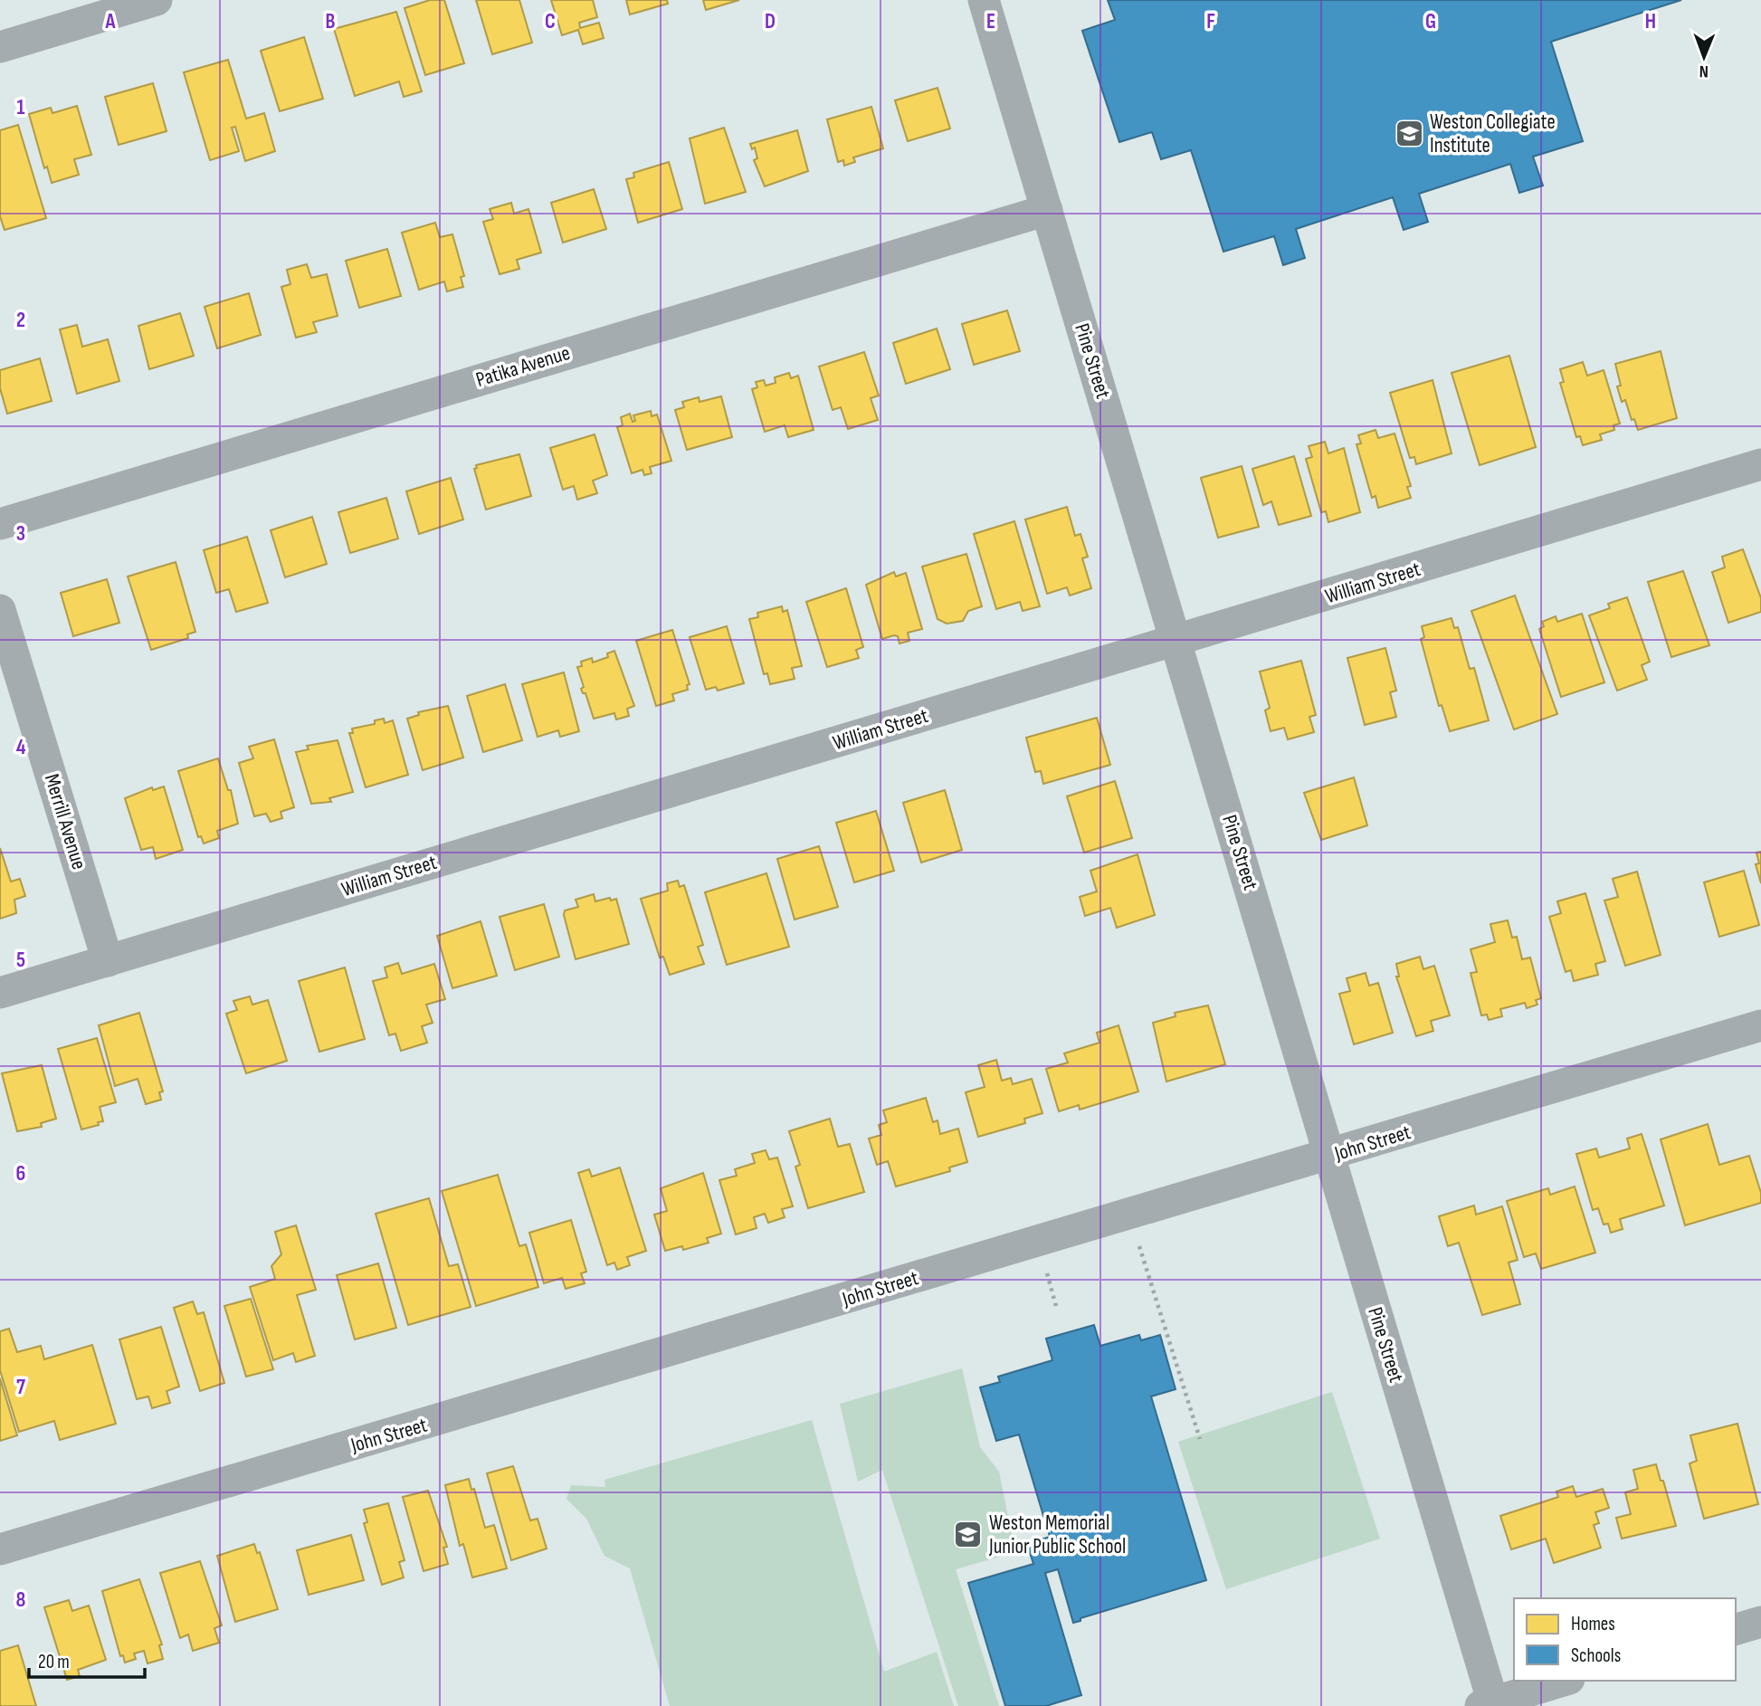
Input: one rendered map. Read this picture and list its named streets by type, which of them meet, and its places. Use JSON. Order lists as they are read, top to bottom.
{
  "streets": {
    "street": [
      "Pine Street",
      "Patika Avenue",
      "William Street",
      "Merrill Avenue",
      "John Street"
    ]
  },
  "crossings": [
    ["Pine Street", "Patika Avenue"],
    ["Pine Street", "William Street"],
    ["Pine Street", "John Street"],
    ["William Street", "Merrill Avenue"]
  ],
  "places": {
    "school or university": ["Weston Collegiate Institute", "Weston Memorial Junior Public School"]
  },
  "legend": ["Homes", "Schools"],
  "scale_bar": "20 m",
  "north": "bottom",
  "grid": {
    "columns": [
      "A",
      "B",
      "C",
      "D",
      "E",
      "F",
      "G",
      "H"
    ],
    "rows": [
      "1",
      "2",
      "3",
      "4",
      "5",
      "6",
      "7",
      "8"
    ]
  }
}
